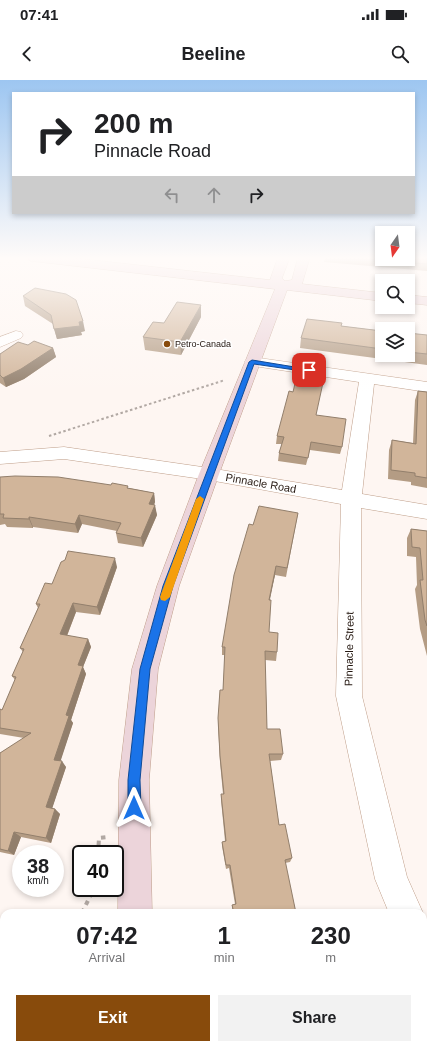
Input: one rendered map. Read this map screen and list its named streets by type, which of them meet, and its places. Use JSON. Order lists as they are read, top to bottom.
{
  "streets": {
    "street": ["Pinnacle Road", "Pinnacle Street"]
  },
  "crossings": [
    ["Pinnacle Road", "Pinnacle Street"]
  ],
  "places": ["Petro-Canada"],
  "north": "bottom",
  "page": {
    "status": "07:41",
    "header": "Beeline",
    "turn": ["200 m", "Pinnacle Road"],
    "speed": "38 km/h",
    "limit": "40",
    "eta": [
      "07:42",
      "Arrival",
      "1",
      "min",
      "230",
      "m"
    ],
    "buttons": ["Exit", "Share"]
  }
}
